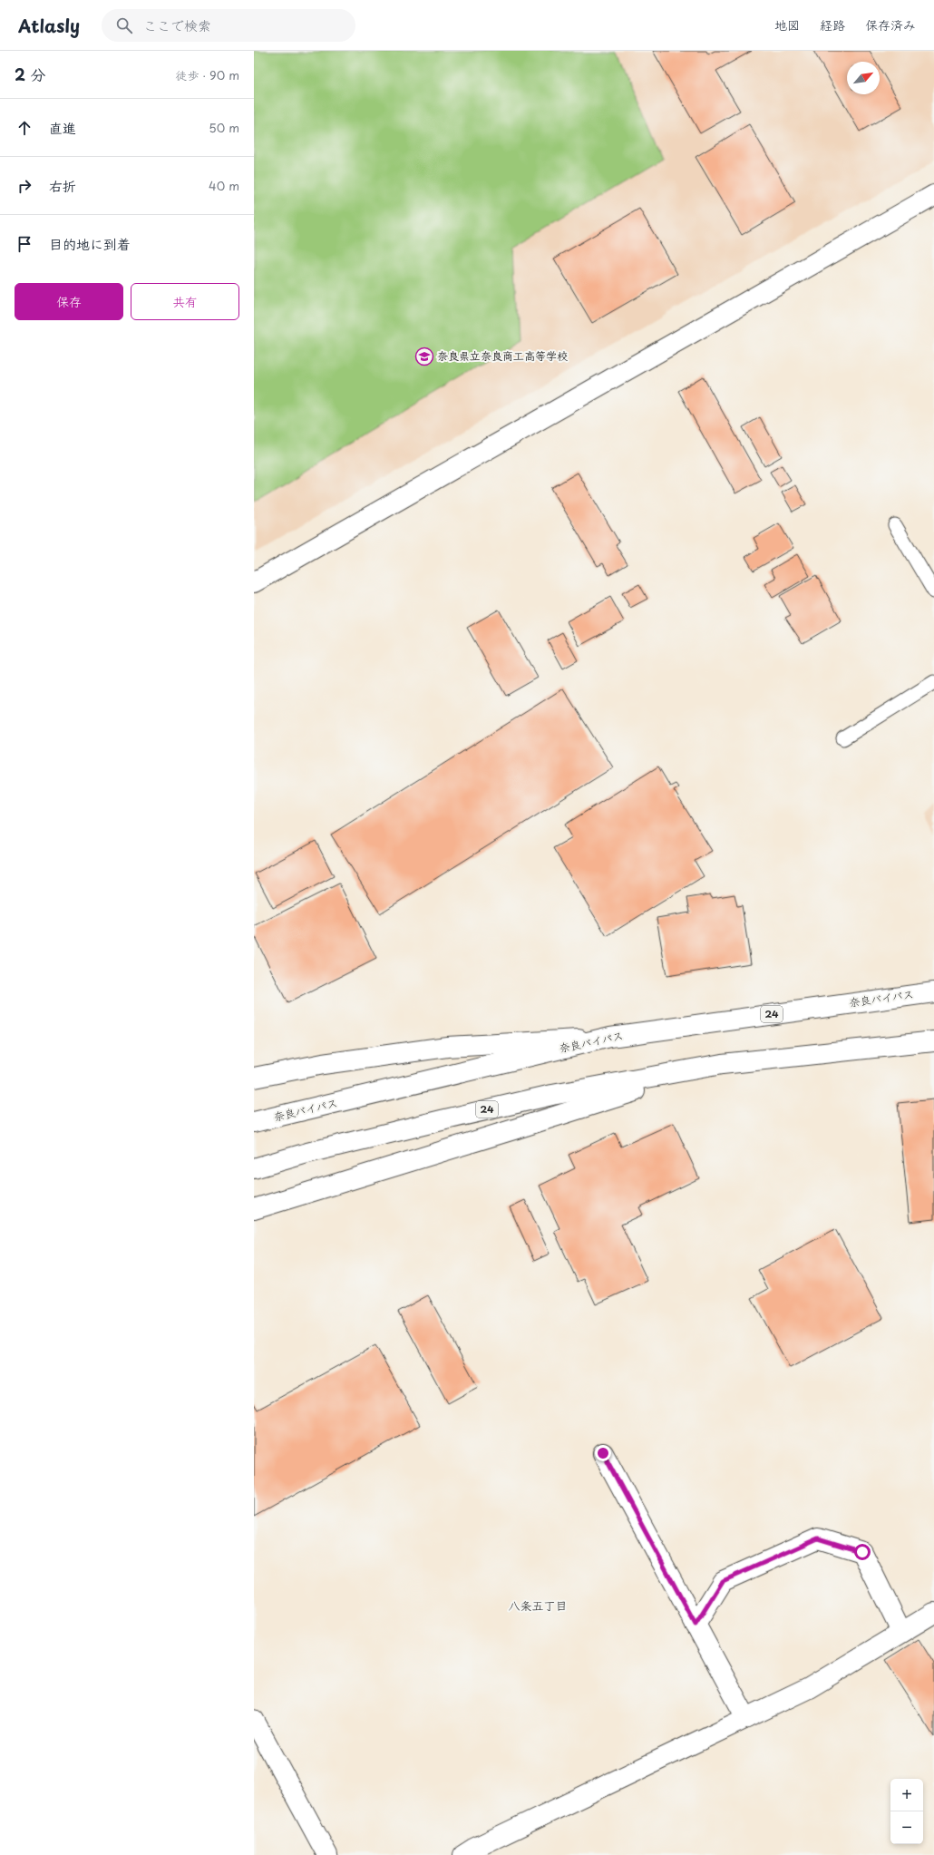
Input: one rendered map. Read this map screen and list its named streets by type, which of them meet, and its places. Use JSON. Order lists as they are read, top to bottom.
{
  "streets": {
    "main road": ["奈良バイパス", "24"]
  },
  "districts": ["八条五丁目"],
  "places": {
    "school or university": ["奈良県立奈良商工高等学校"]
  },
  "north": "top right",
  "page": {
    "header": "Atlasly",
    "search": "ここで検索",
    "nav": ["地図", "経路", "保存済み"],
    "heading": ["2 分", "徒歩 · 90 m"],
    "list": [
      ["直進", "50 m"],
      ["右折", "40 m"],
      "目的地に到着"
    ],
    "buttons": ["保存", "共有"],
    "map_buttons": ["+", "−"]
  }
}
